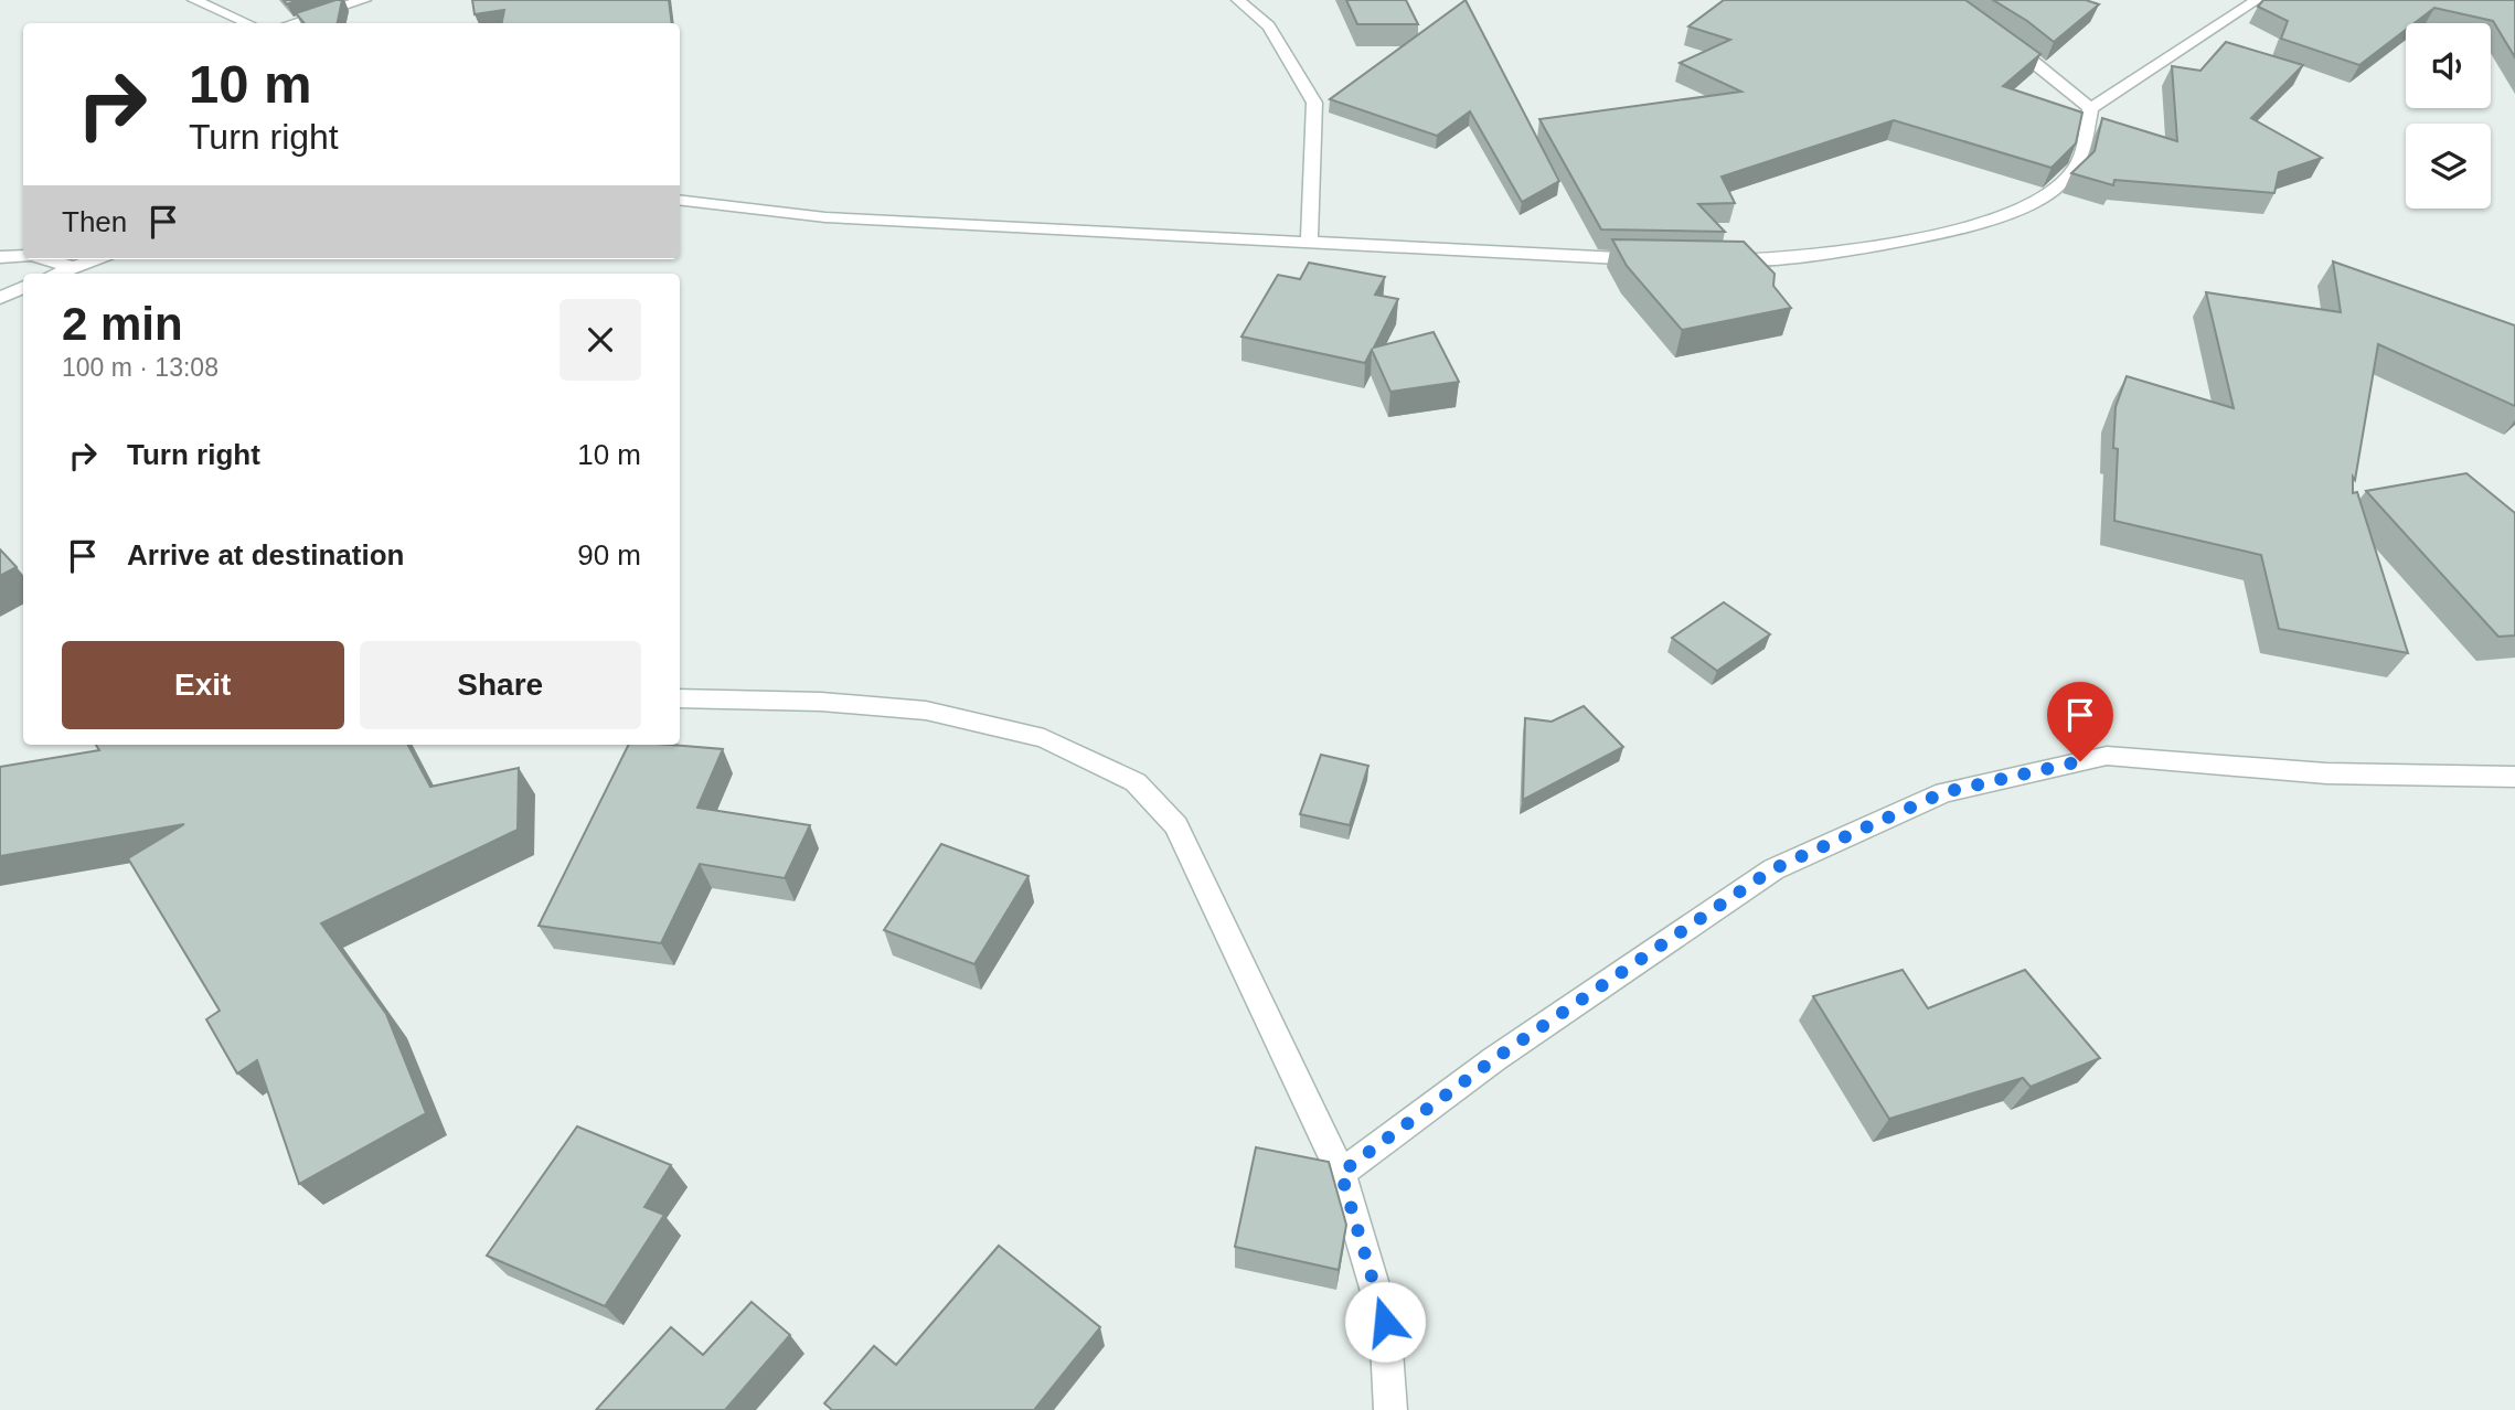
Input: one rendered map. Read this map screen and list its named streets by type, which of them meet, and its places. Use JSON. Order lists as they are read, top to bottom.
{
  "page": {
    "turn": ["10 m", "Turn right"],
    "then": "Then",
    "heading": ["2 min", "100 m · 13:08"],
    "list": [
      {
        "name": "Turn right",
        "value": "10 m"
      },
      {
        "name": "Arrive at destination",
        "value": "90 m"
      }
    ],
    "buttons": ["Exit", "Share"]
  }
}
